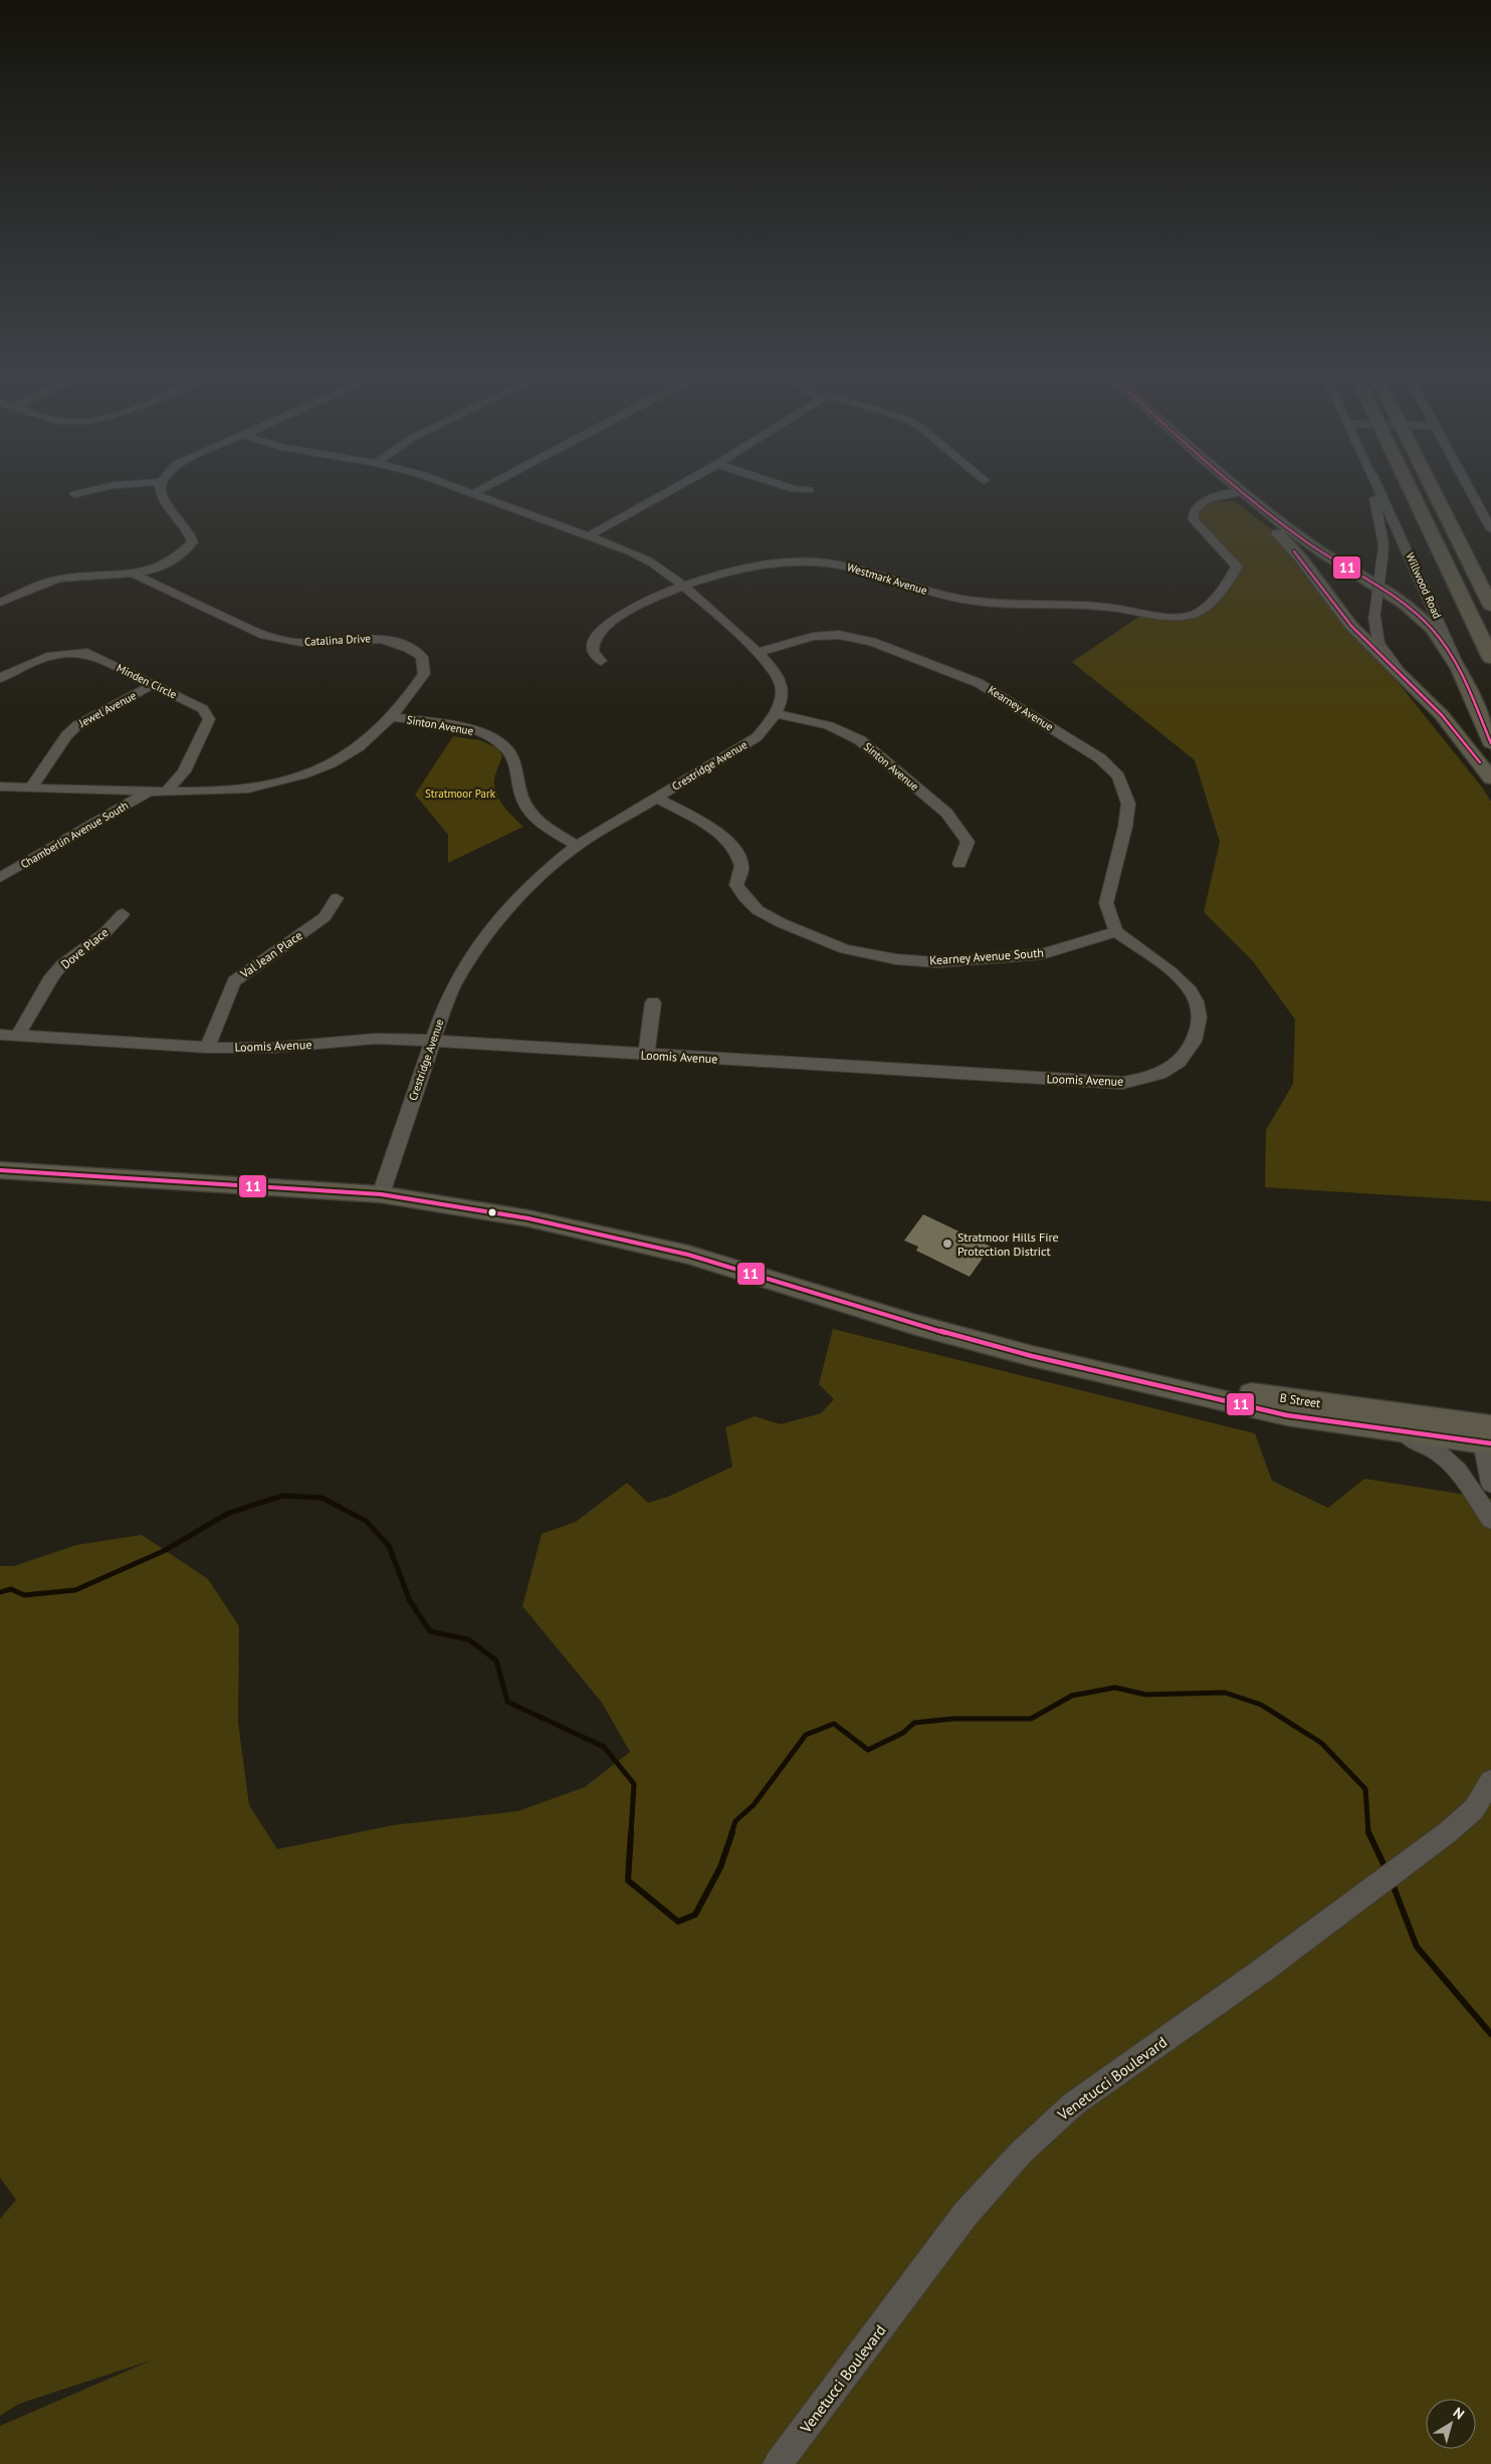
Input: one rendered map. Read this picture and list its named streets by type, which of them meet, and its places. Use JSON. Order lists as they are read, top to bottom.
{
  "streets": {
    "main road": ["B Street"],
    "street": [
      "Westmark Avenue",
      "Willwood Road",
      "Catalina Drive",
      "Minden Circle",
      "Kearney Avenue",
      "Jewel Avenue",
      "Sinton Avenue",
      "Crestridge Avenue",
      "Chamberlin Avenue South",
      "Dove Place",
      "Val Jean Place",
      "Kearney Avenue South",
      "Loomis Avenue",
      "Venetucci Boulevard"
    ]
  },
  "crossings": [
    ["Westmark Avenue", "Crestridge Avenue"],
    ["Catalina Drive", "Minden Circle"],
    ["Catalina Drive", "Jewel Avenue"],
    ["Catalina Drive", "Sinton Avenue"],
    ["Catalina Drive", "Chamberlin Avenue South"],
    ["Minden Circle", "Jewel Avenue"],
    ["Kearney Avenue", "Crestridge Avenue"],
    ["Kearney Avenue", "Kearney Avenue South"],
    ["Kearney Avenue", "Loomis Avenue"],
    ["Sinton Avenue", "Crestridge Avenue"],
    ["Crestridge Avenue", "Kearney Avenue South"],
    ["Crestridge Avenue", "Loomis Avenue"],
    ["Crestridge Avenue", "B Street"],
    ["Dove Place", "Loomis Avenue"],
    ["Val Jean Place", "Loomis Avenue"],
    ["Kearney Avenue South", "Loomis Avenue"]
  ],
  "parks": ["Stratmoor Park"],
  "places": ["Stratmoor Hills Fire Protection District"],
  "lines": ["transit line 11"],
  "north": "top right"
}
